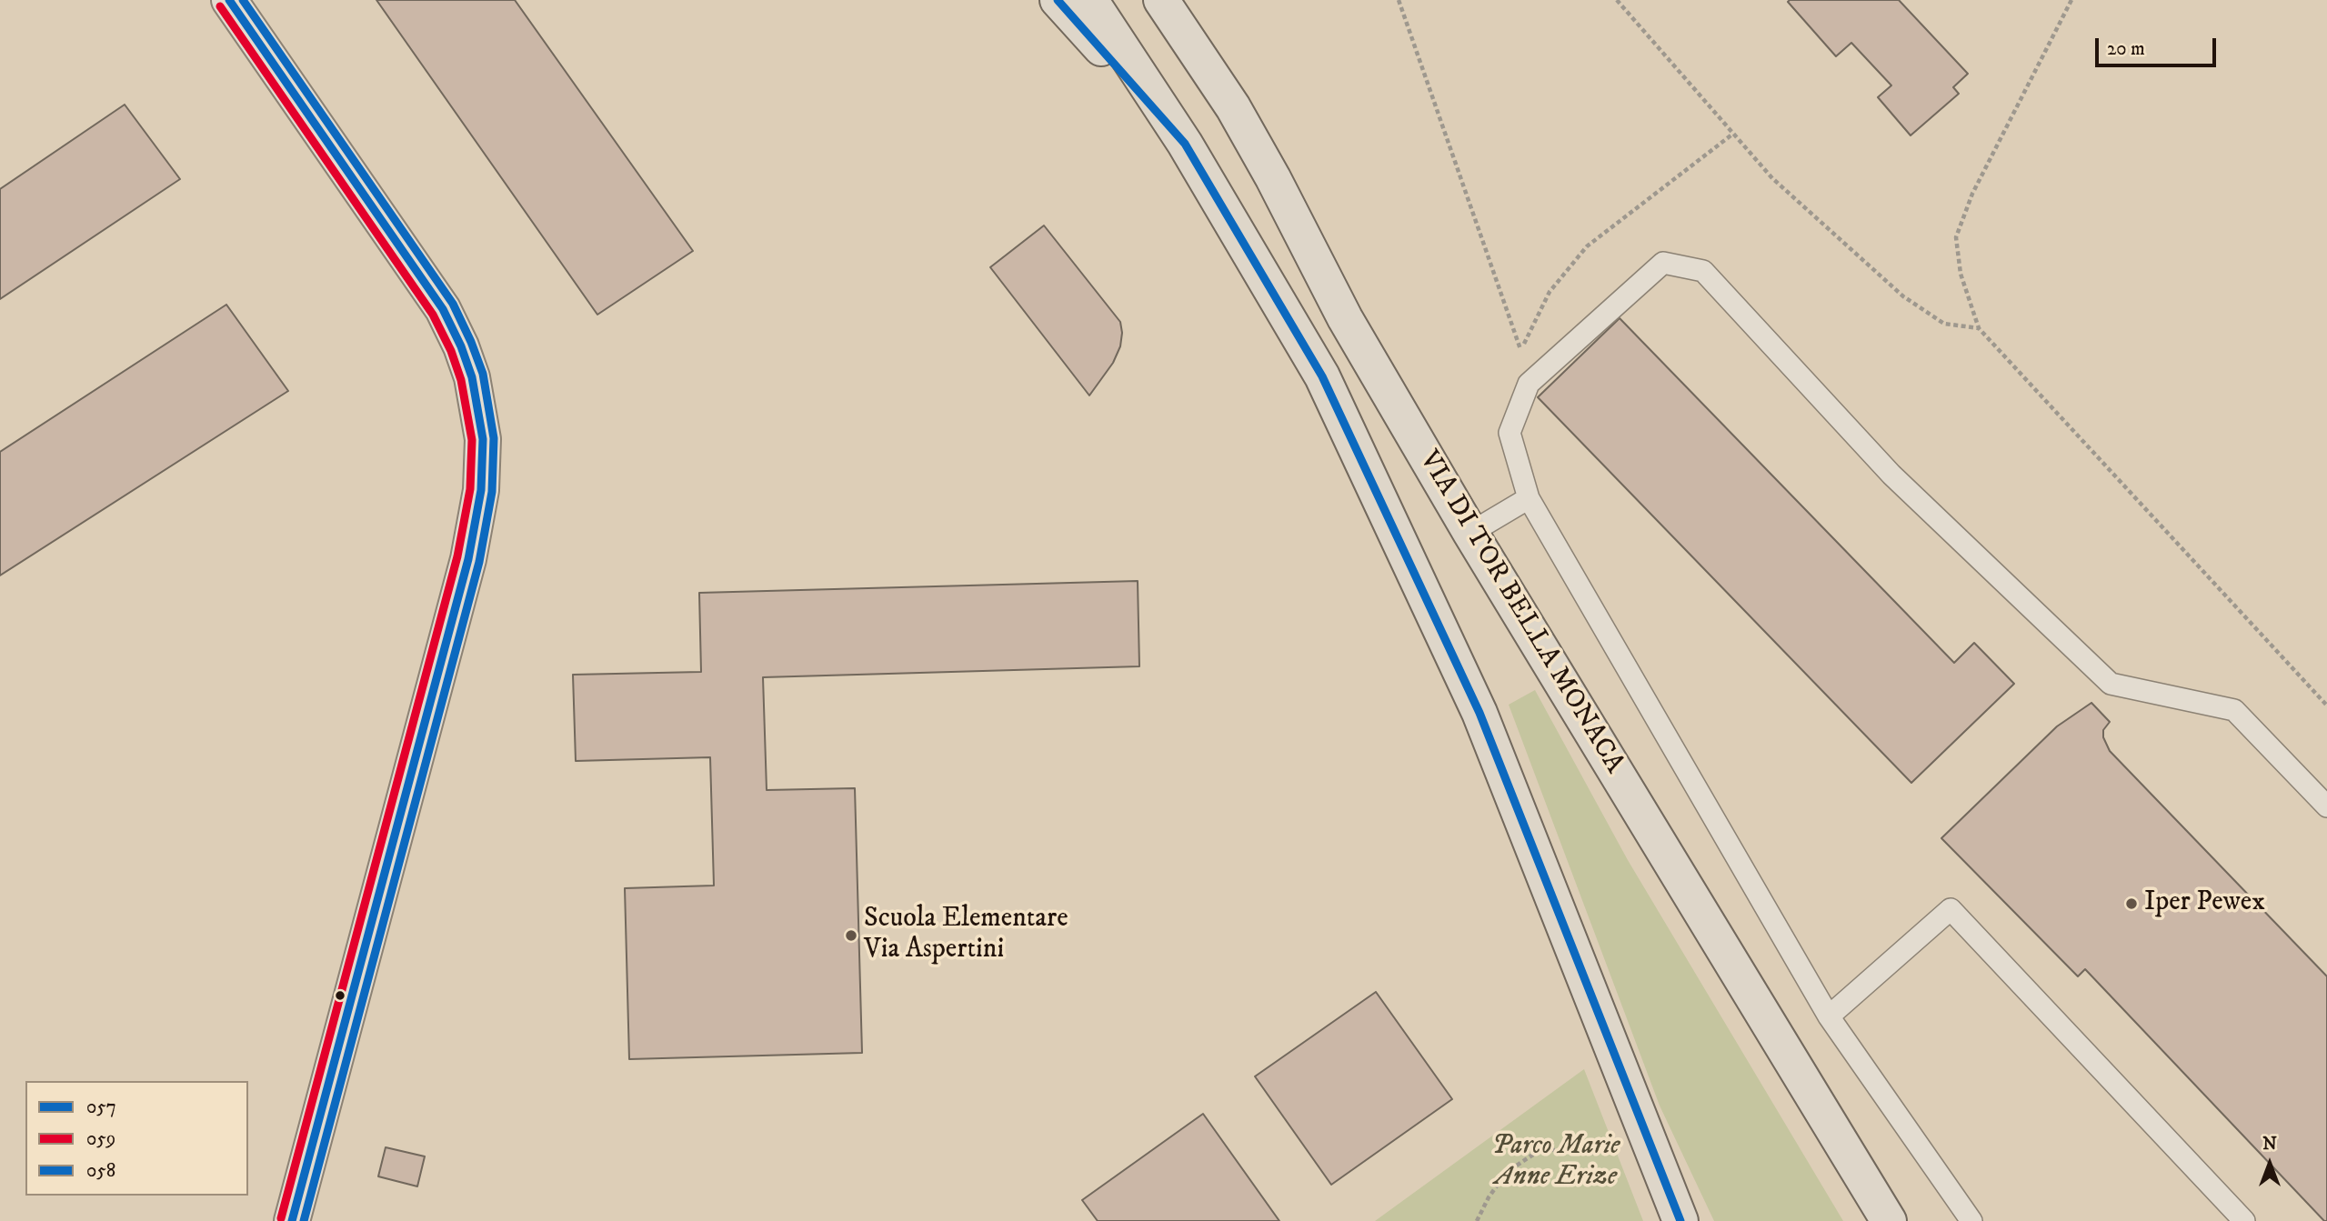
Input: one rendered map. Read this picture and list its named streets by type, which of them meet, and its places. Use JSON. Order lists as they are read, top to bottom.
{
  "streets": {
    "main road": ["VIA DI TOR BELLA MONACA"]
  },
  "parks": ["Parco Marie Anne Erize"],
  "places": ["Iper Pewex", "Scuola Elementare Via Aspertini"],
  "lines": ["transit line 057", "transit line 058", "transit line 059"],
  "legend": ["057", "059", "058"],
  "scale_bar": "20 m",
  "north": "top"
}
